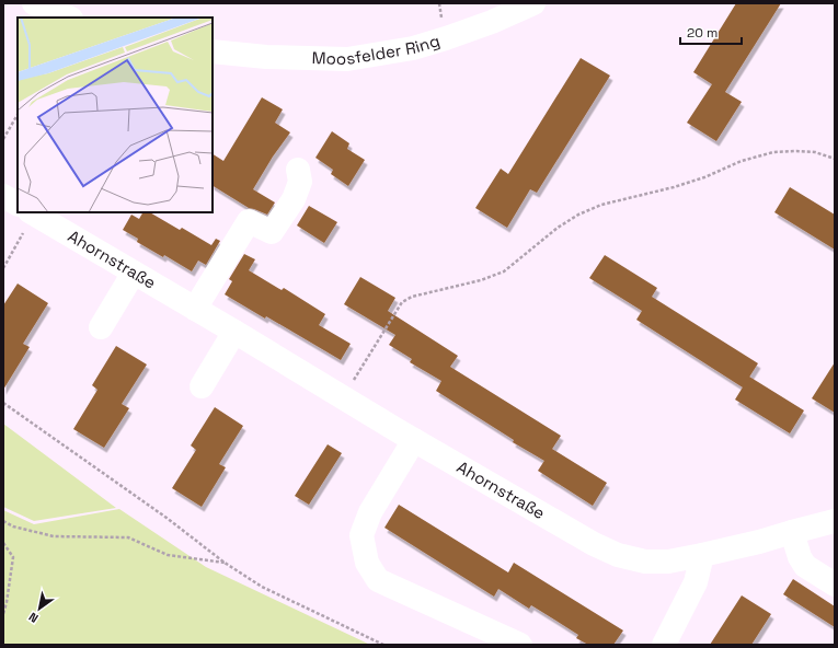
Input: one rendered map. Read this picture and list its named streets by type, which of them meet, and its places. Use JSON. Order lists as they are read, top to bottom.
{
  "streets": {
    "street": ["Moosfelder Ring", "Ahornstraße"]
  },
  "scale_bar": "20 m",
  "north": "bottom left"
}
